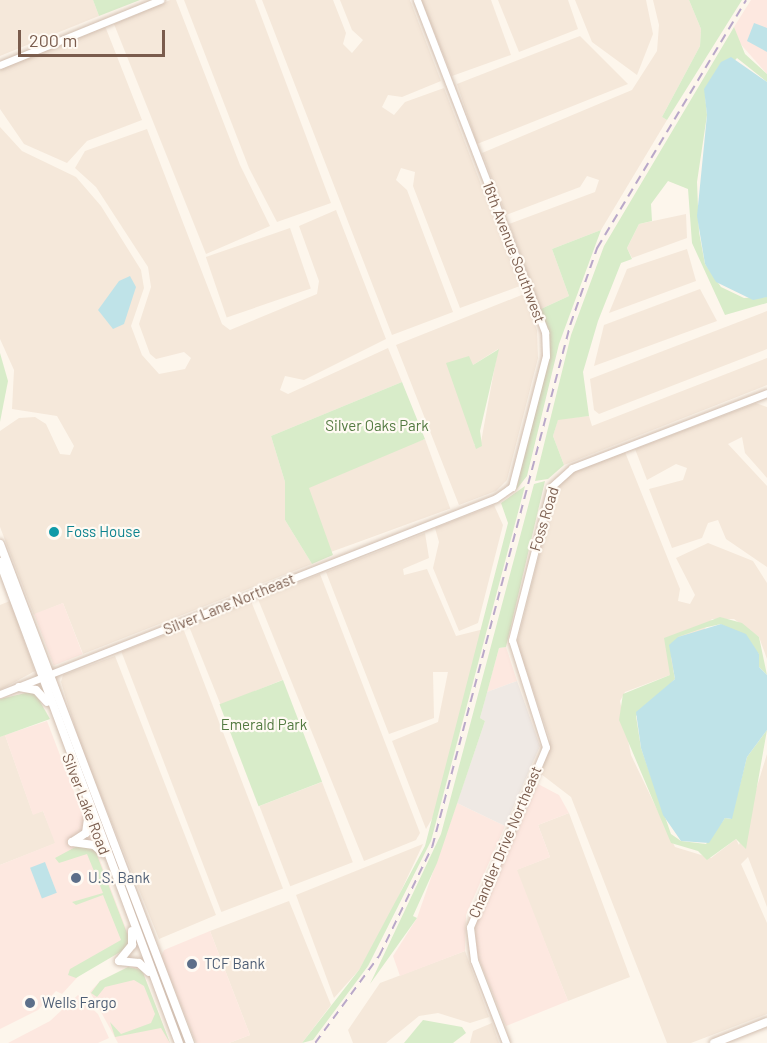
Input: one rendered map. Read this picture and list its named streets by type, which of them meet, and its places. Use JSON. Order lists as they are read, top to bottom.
{
  "streets": {
    "main road": ["Silver Lake Road"],
    "street": [
      "16th Avenue Southwest",
      "Foss Road",
      "Silver Lane Northeast",
      "Chandler Drive Northeast"
    ]
  },
  "crossings": [
    ["16th Avenue Southwest", "Silver Lane Northeast"],
    ["Foss Road", "Chandler Drive Northeast"],
    ["Silver Lane Northeast", "Silver Lake Road"]
  ],
  "parks": ["Silver Oaks Park", "Emerald Park"],
  "places": [
    "Foss House",
    "U.S. Bank",
    "TCF Bank",
    "Wells Fargo"
  ],
  "scale_bar": "200 m"
}
